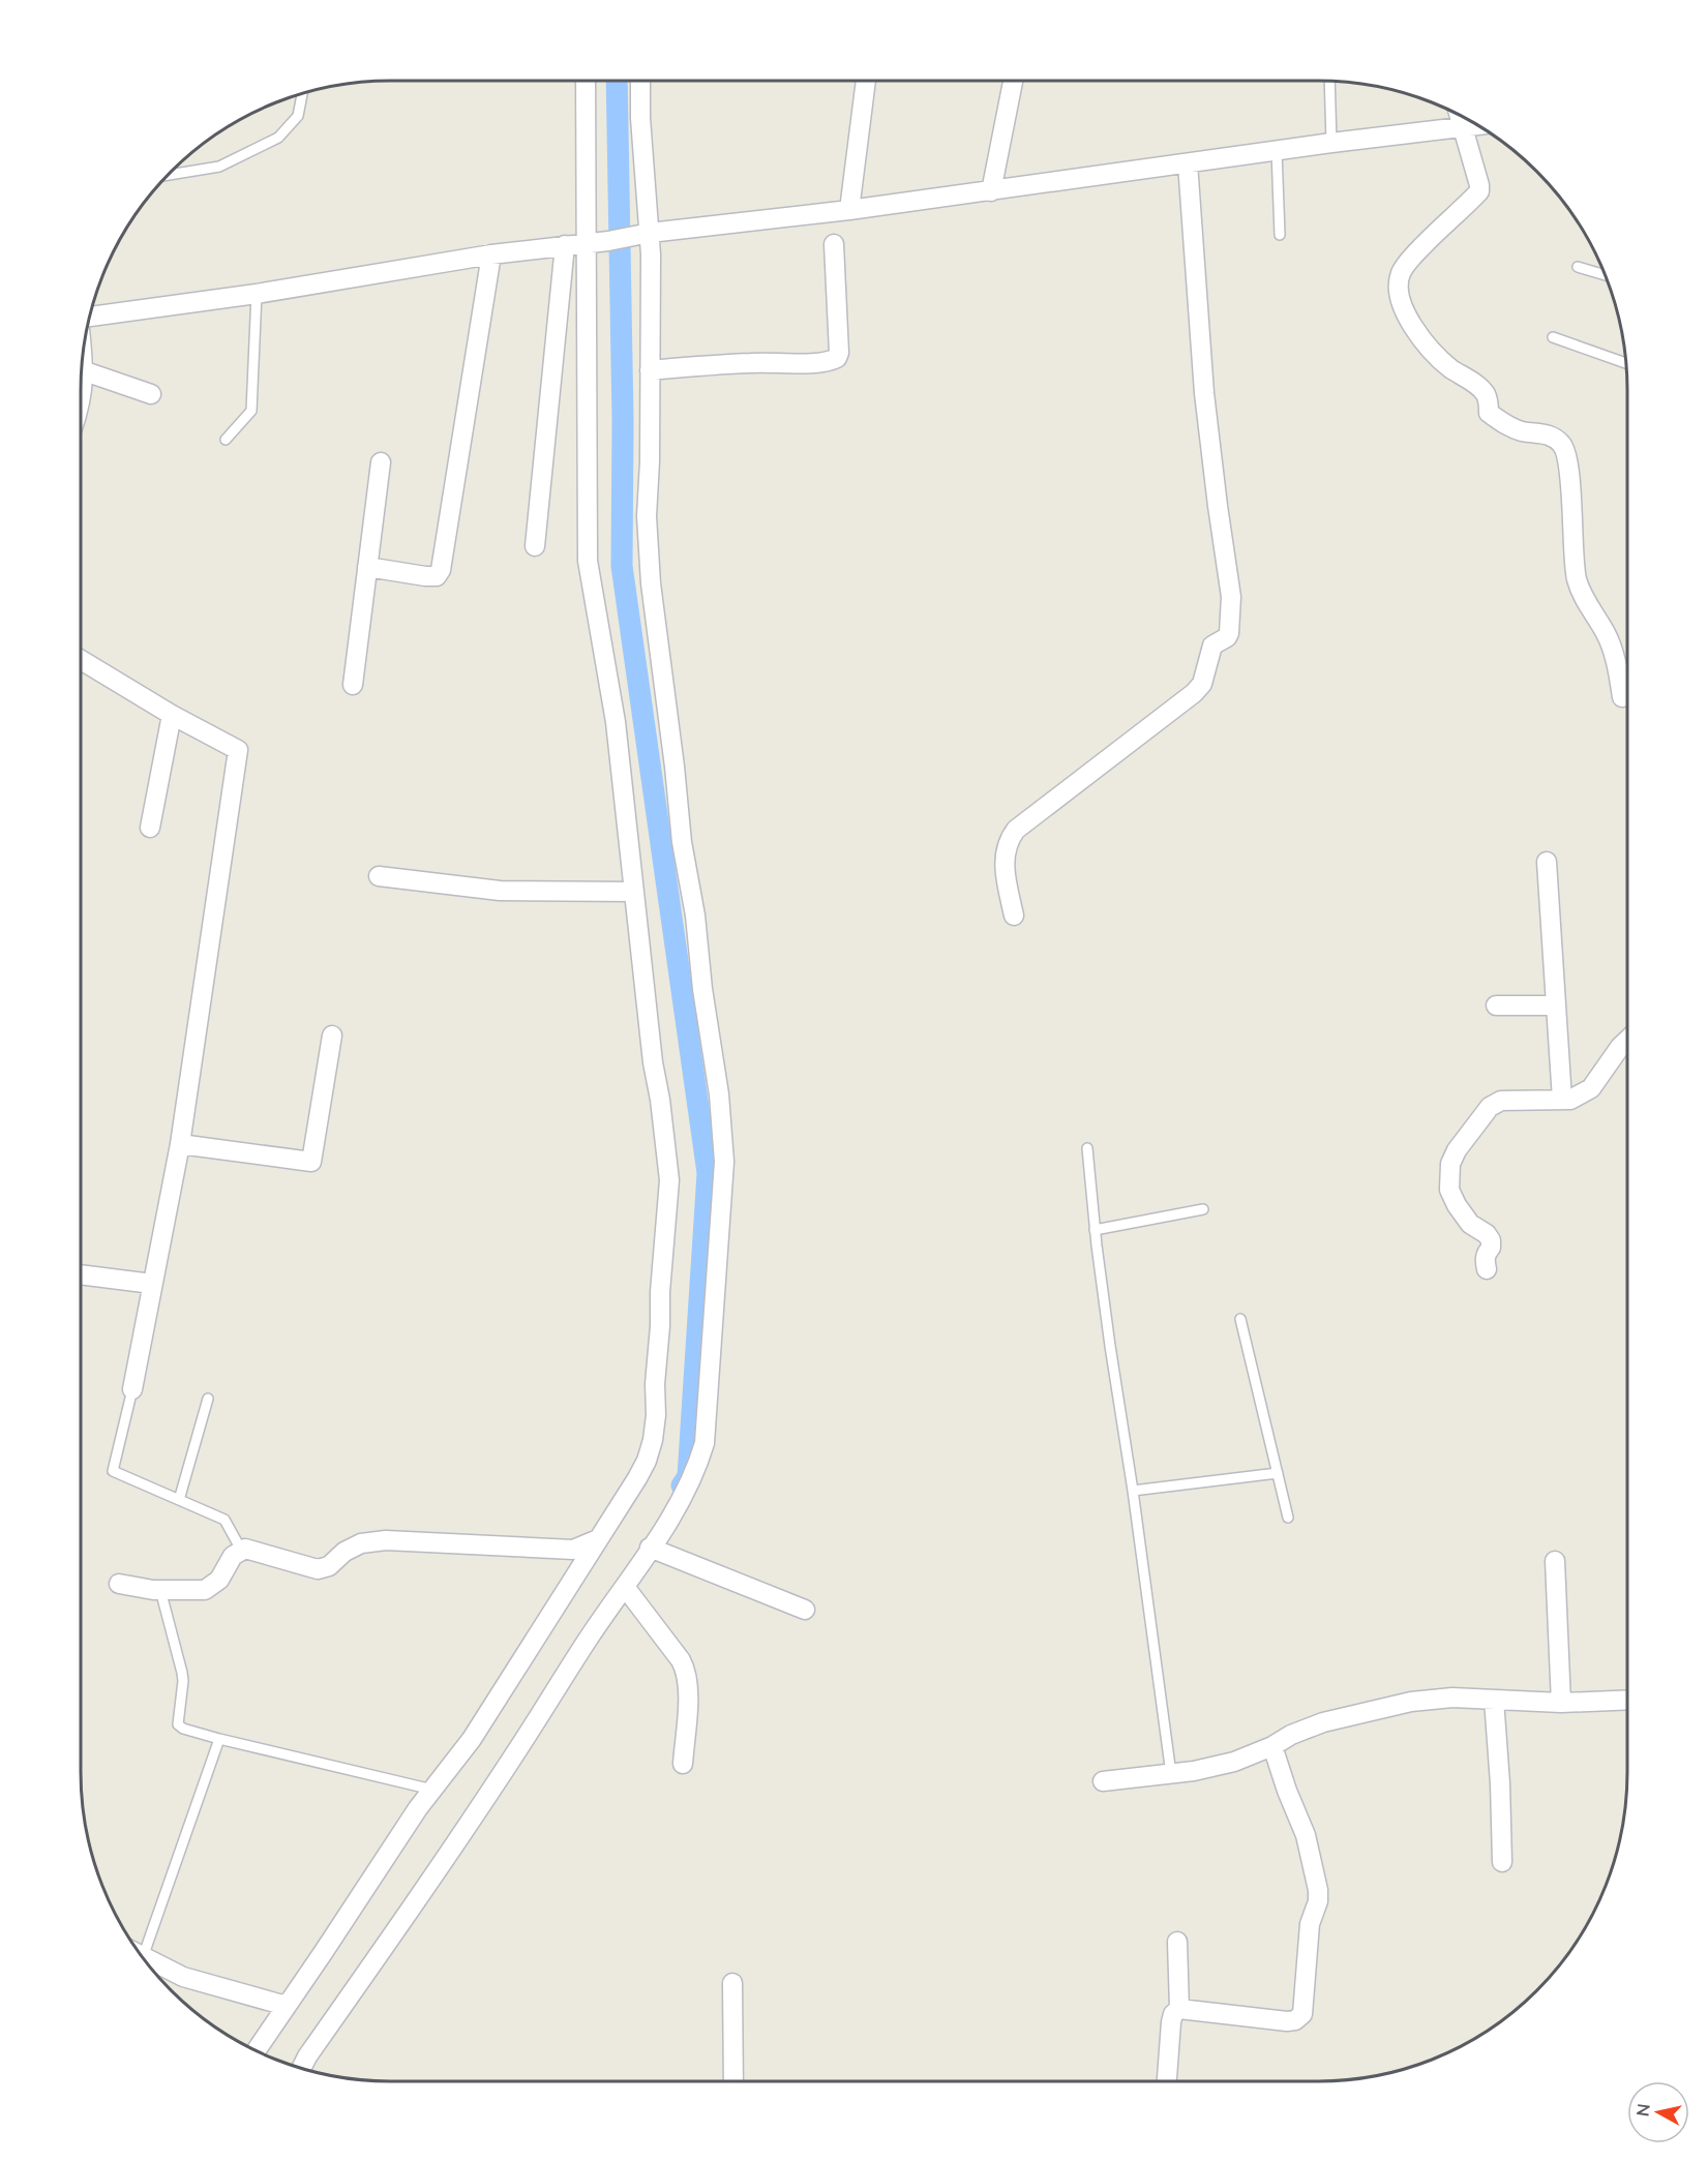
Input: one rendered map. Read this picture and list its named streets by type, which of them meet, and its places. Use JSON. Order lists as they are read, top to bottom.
{
  "north": "left"
}
